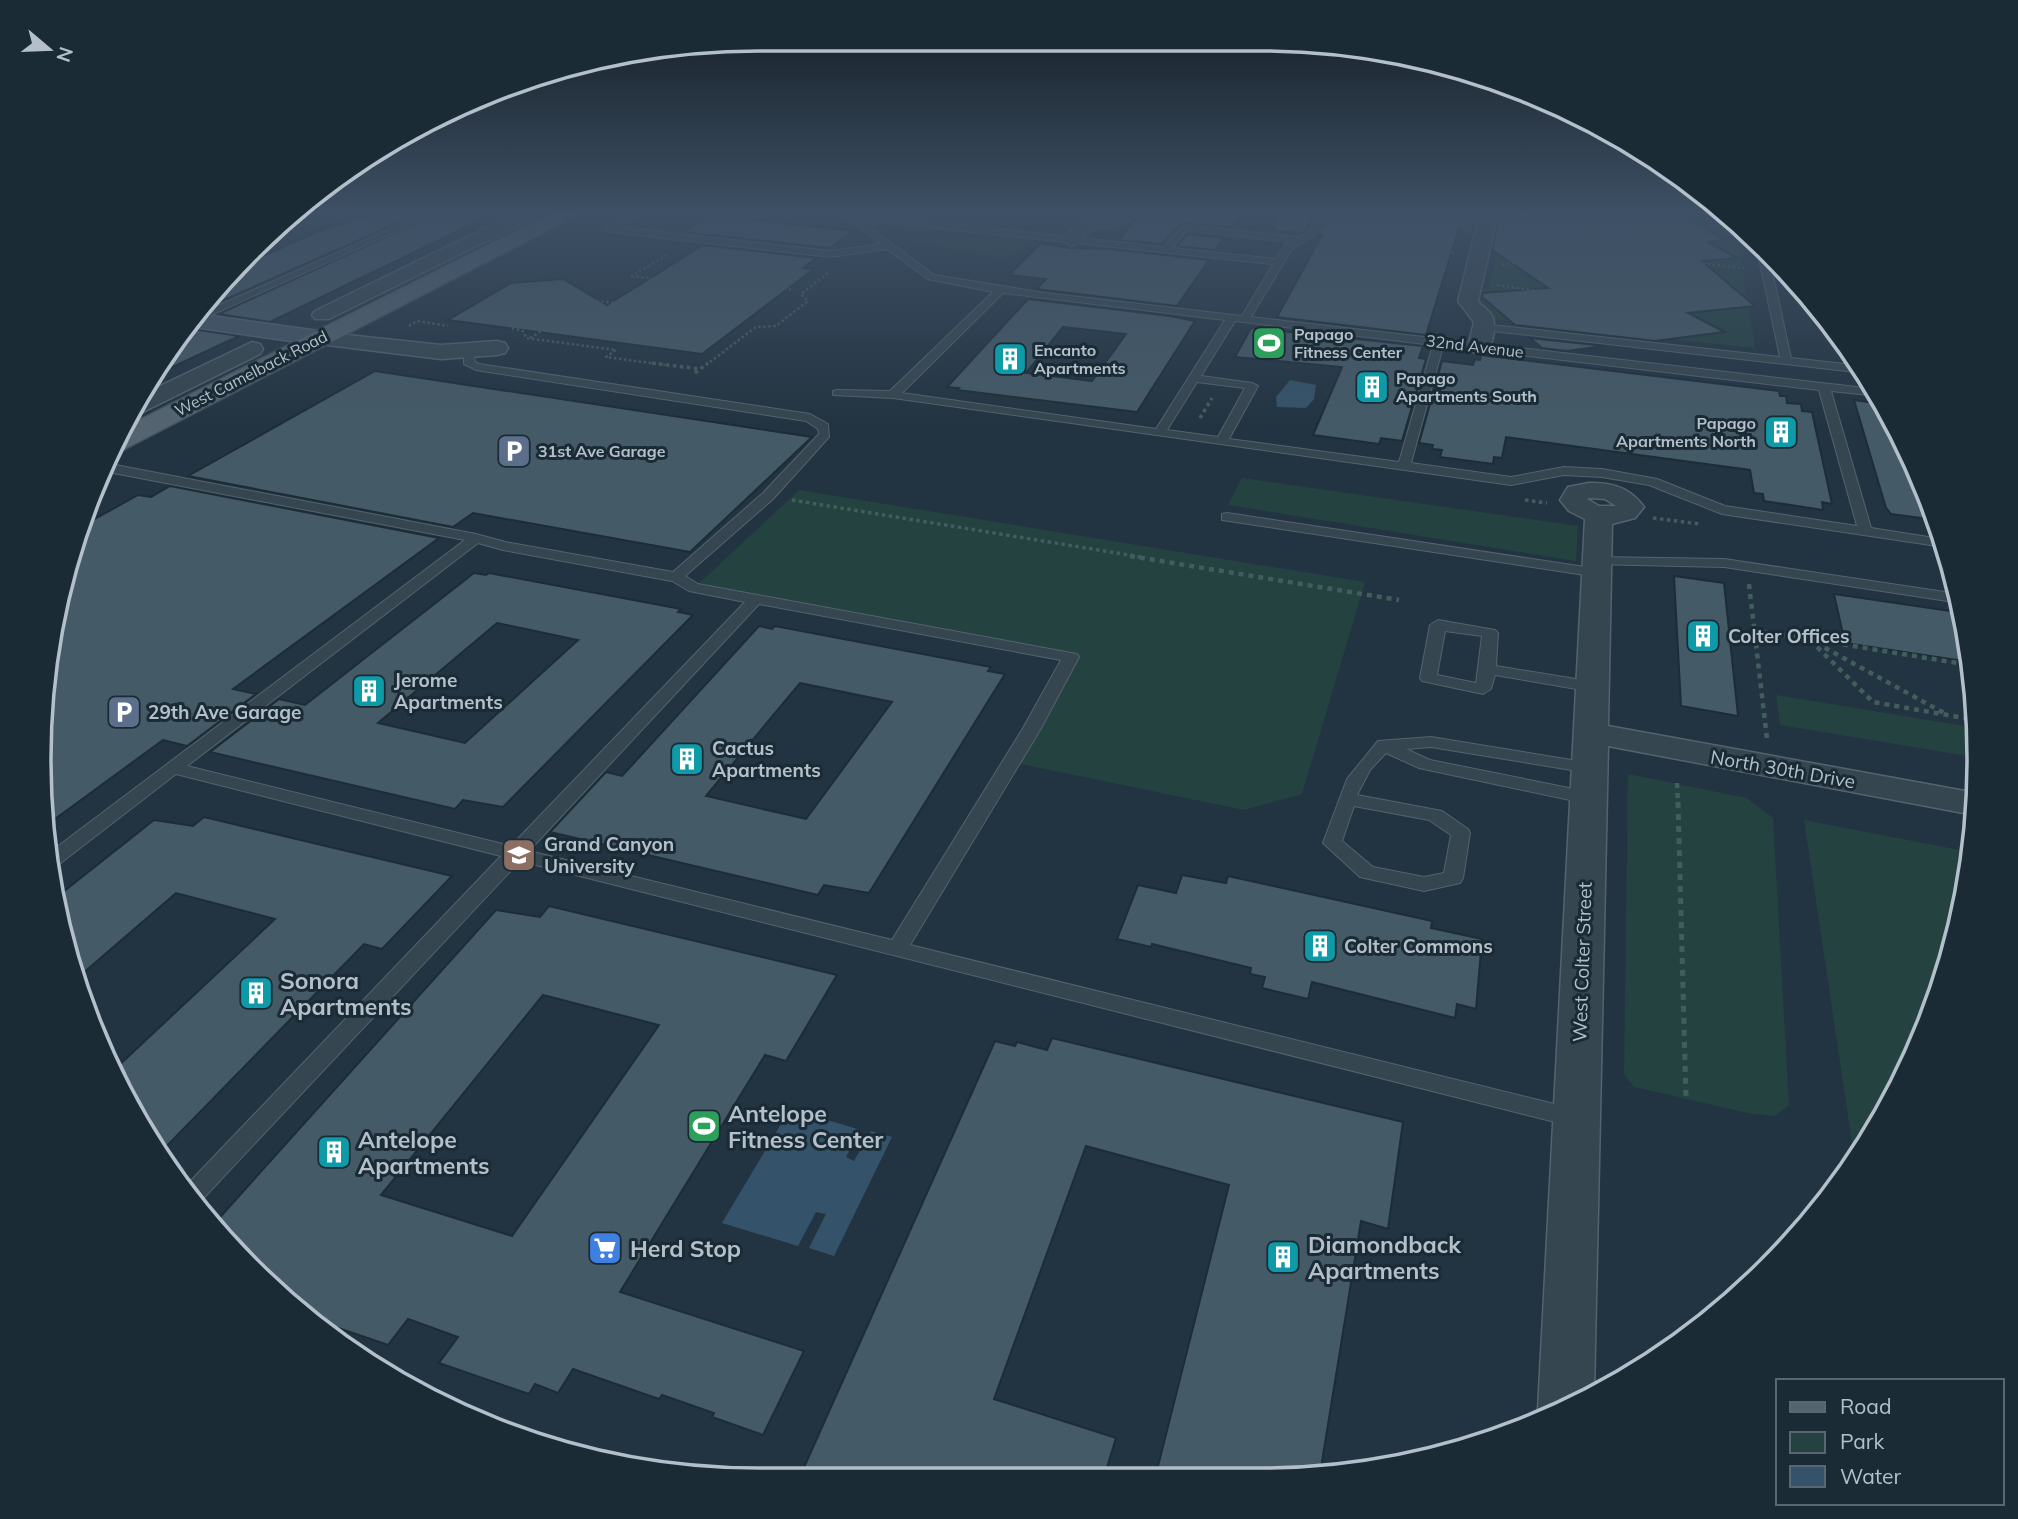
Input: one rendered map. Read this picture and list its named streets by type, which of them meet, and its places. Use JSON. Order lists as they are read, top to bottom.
{
  "streets": {
    "main road": ["West Camelback Road"],
    "street": ["North 30th Drive", "West Colter Street"],
    "lane": ["32nd Avenue"]
  },
  "crossings": [
    ["North 30th Drive", "West Colter Street"]
  ],
  "places": {
    "sports": ["Papago Fitness Center", "Antelope Fitness Center"],
    "building": [
      "Encanto Apartments",
      "Papago Apartments South",
      "Papago Apartments North",
      "Colter Offices",
      "Jerome Apartments",
      "Cactus Apartments",
      "Colter Commons",
      "Sonora Apartments",
      "Antelope Apartments",
      "Diamondback Apartments"
    ],
    "parking": ["31st Ave Garage", "29th Ave Garage"],
    "school or university": ["Grand Canyon University"],
    "supermarket": ["Herd Stop"]
  },
  "legend": ["Road", "Park", "Water"],
  "north": "right"
}
